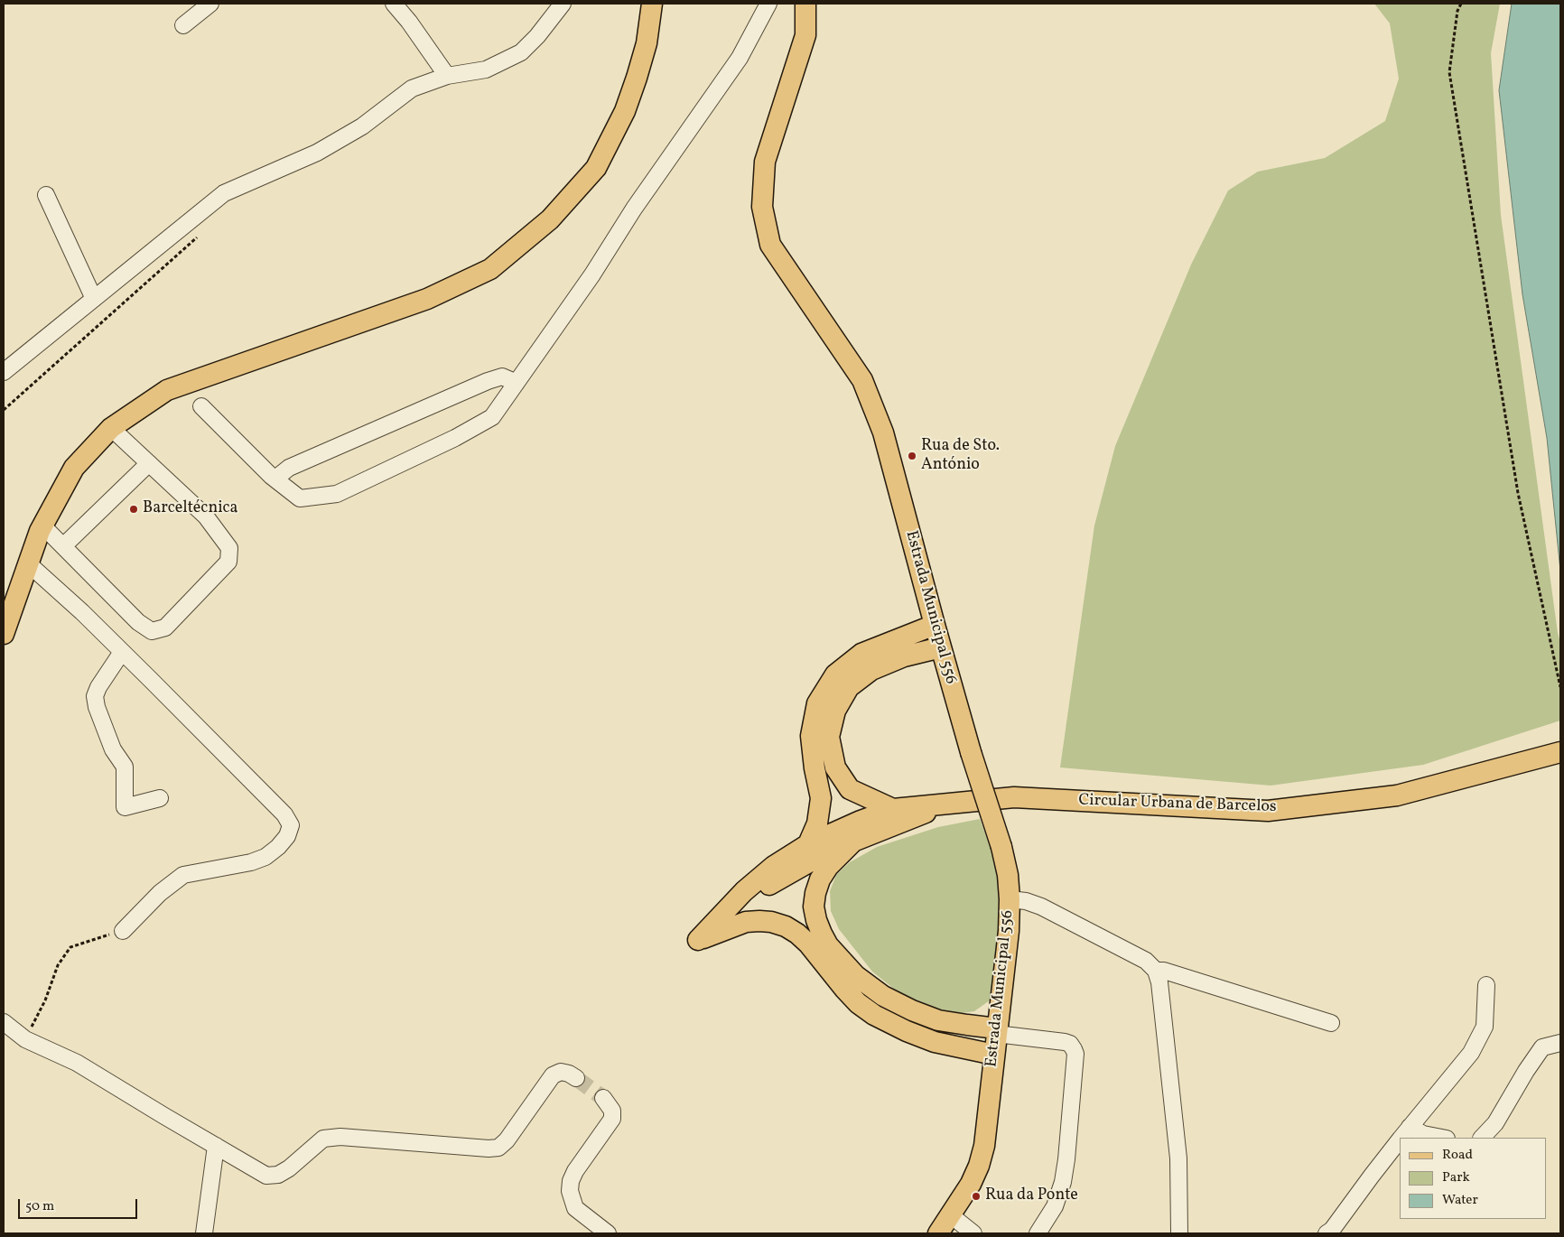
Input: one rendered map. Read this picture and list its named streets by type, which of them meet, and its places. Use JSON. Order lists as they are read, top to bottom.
{
  "streets": {
    "main road": ["Estrada Municipal 556", "Circular Urbana de Barcelos"]
  },
  "places": ["Rua de Sto. António", "Barceltécnica", "Rua da Ponte"],
  "legend": ["Road", "Park", "Water"],
  "scale_bar": "50 m"
}
